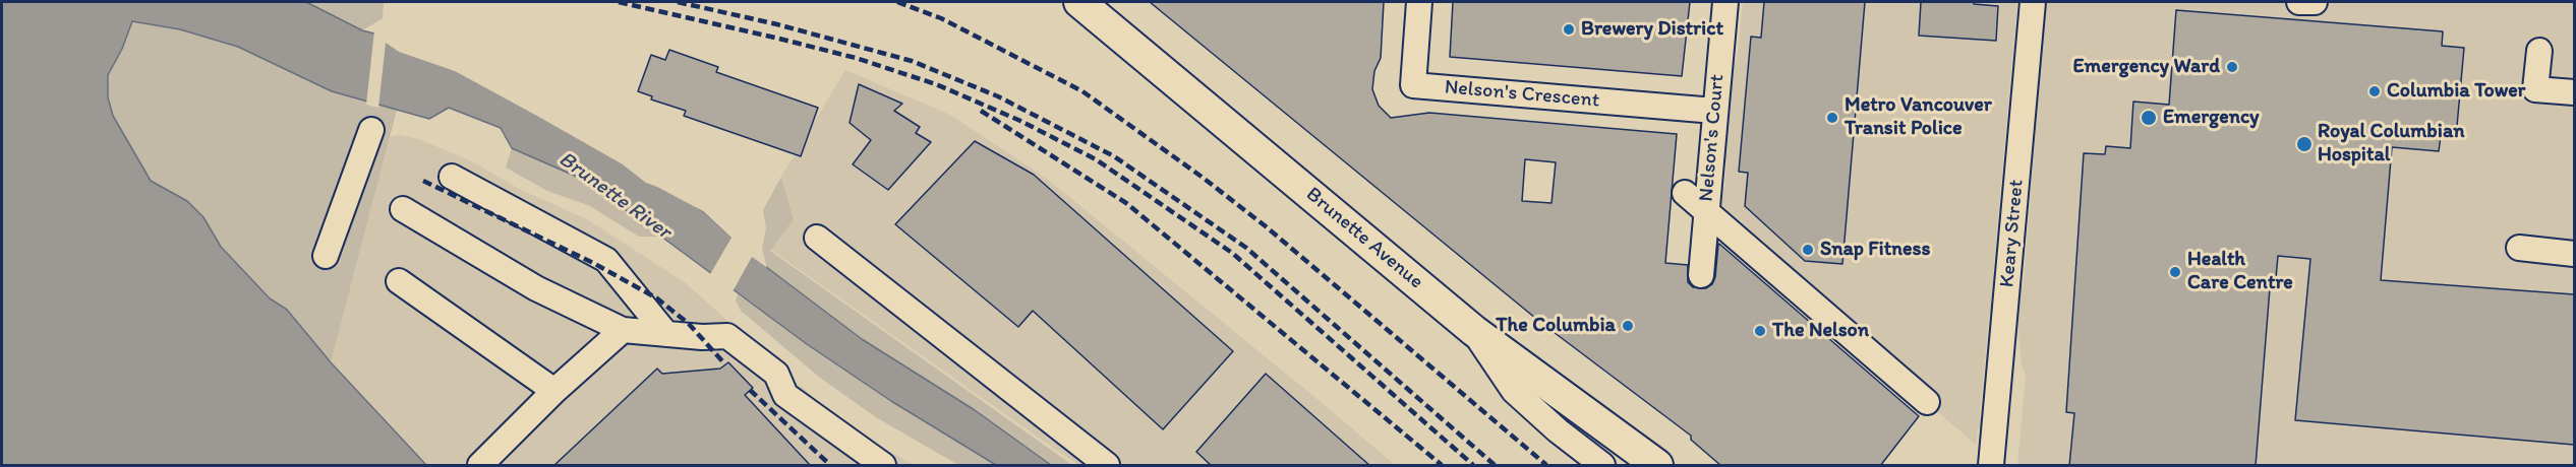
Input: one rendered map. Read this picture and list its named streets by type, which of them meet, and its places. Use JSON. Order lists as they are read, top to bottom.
{
  "streets": {
    "main road": ["Brunette Avenue"],
    "street": ["Nelson's Crescent", "Nelson's Court", "Keary Street"]
  },
  "crossings": [
    ["Nelson's Crescent", "Nelson's Court"]
  ],
  "water": ["Brunette River"],
  "places": [
    "Brewery District",
    "Emergency Ward",
    "Columbia Tower",
    "Metro Vancouver Transit Police",
    "Emergency",
    "Royal Columbian Hospital",
    "Snap Fitness",
    "Health Care Centre",
    "The Columbia",
    "The Nelson"
  ]
}
